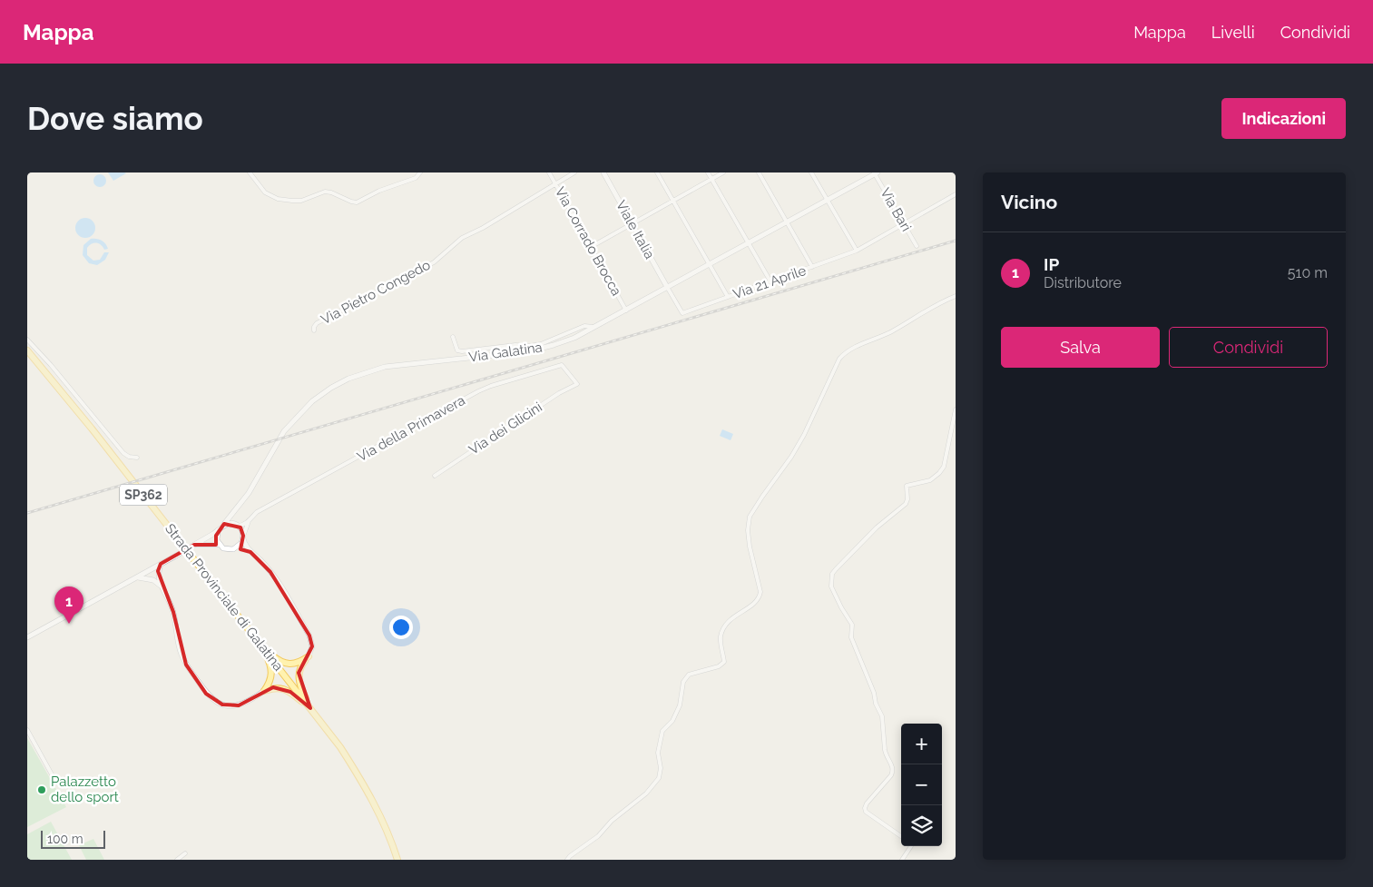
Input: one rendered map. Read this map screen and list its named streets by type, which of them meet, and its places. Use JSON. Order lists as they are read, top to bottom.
{
  "streets": {
    "main road": ["SP362", "Strada Provinciale di Galatina"],
    "street": [
      "Via Bari",
      "Viale Italia",
      "Via Corrado Brocca",
      "Via 21 Aprile",
      "Via Pietro Congedo",
      "Via Galatina",
      "Via della Primavera",
      "Via dei Glicini"
    ]
  },
  "crossings": [
    ["Via Bari", "Via 21 Aprile"],
    ["Via Bari", "Via Galatina"],
    ["Viale Italia", "Via 21 Aprile"],
    ["Viale Italia", "Via Galatina"],
    ["Via Corrado Brocca", "Via Pietro Congedo"],
    ["Via Corrado Brocca", "Via Galatina"],
    ["Via 21 Aprile", "Via Galatina"],
    ["Via Galatina", "Via della Primavera"],
    ["Via della Primavera", "Via dei Glicini"]
  ],
  "places": ["Palazzetto dello sport"],
  "scale_bar": "100 m",
  "page": {
    "header": "Mappa",
    "nav": ["Mappa", "Livelli", "Condividi"],
    "buttons": [
      "Indicazioni",
      ["Salva", "Condividi"]
    ],
    "title": "Dove siamo",
    "heading": "Vicino",
    "list": [
      {
        "mark": "1",
        "name": "IP",
        "note": "Distributore",
        "value": "510 m"
      }
    ],
    "pins": "1",
    "map_buttons": ["+", "−"],
    "scale": "100 m"
  }
}
